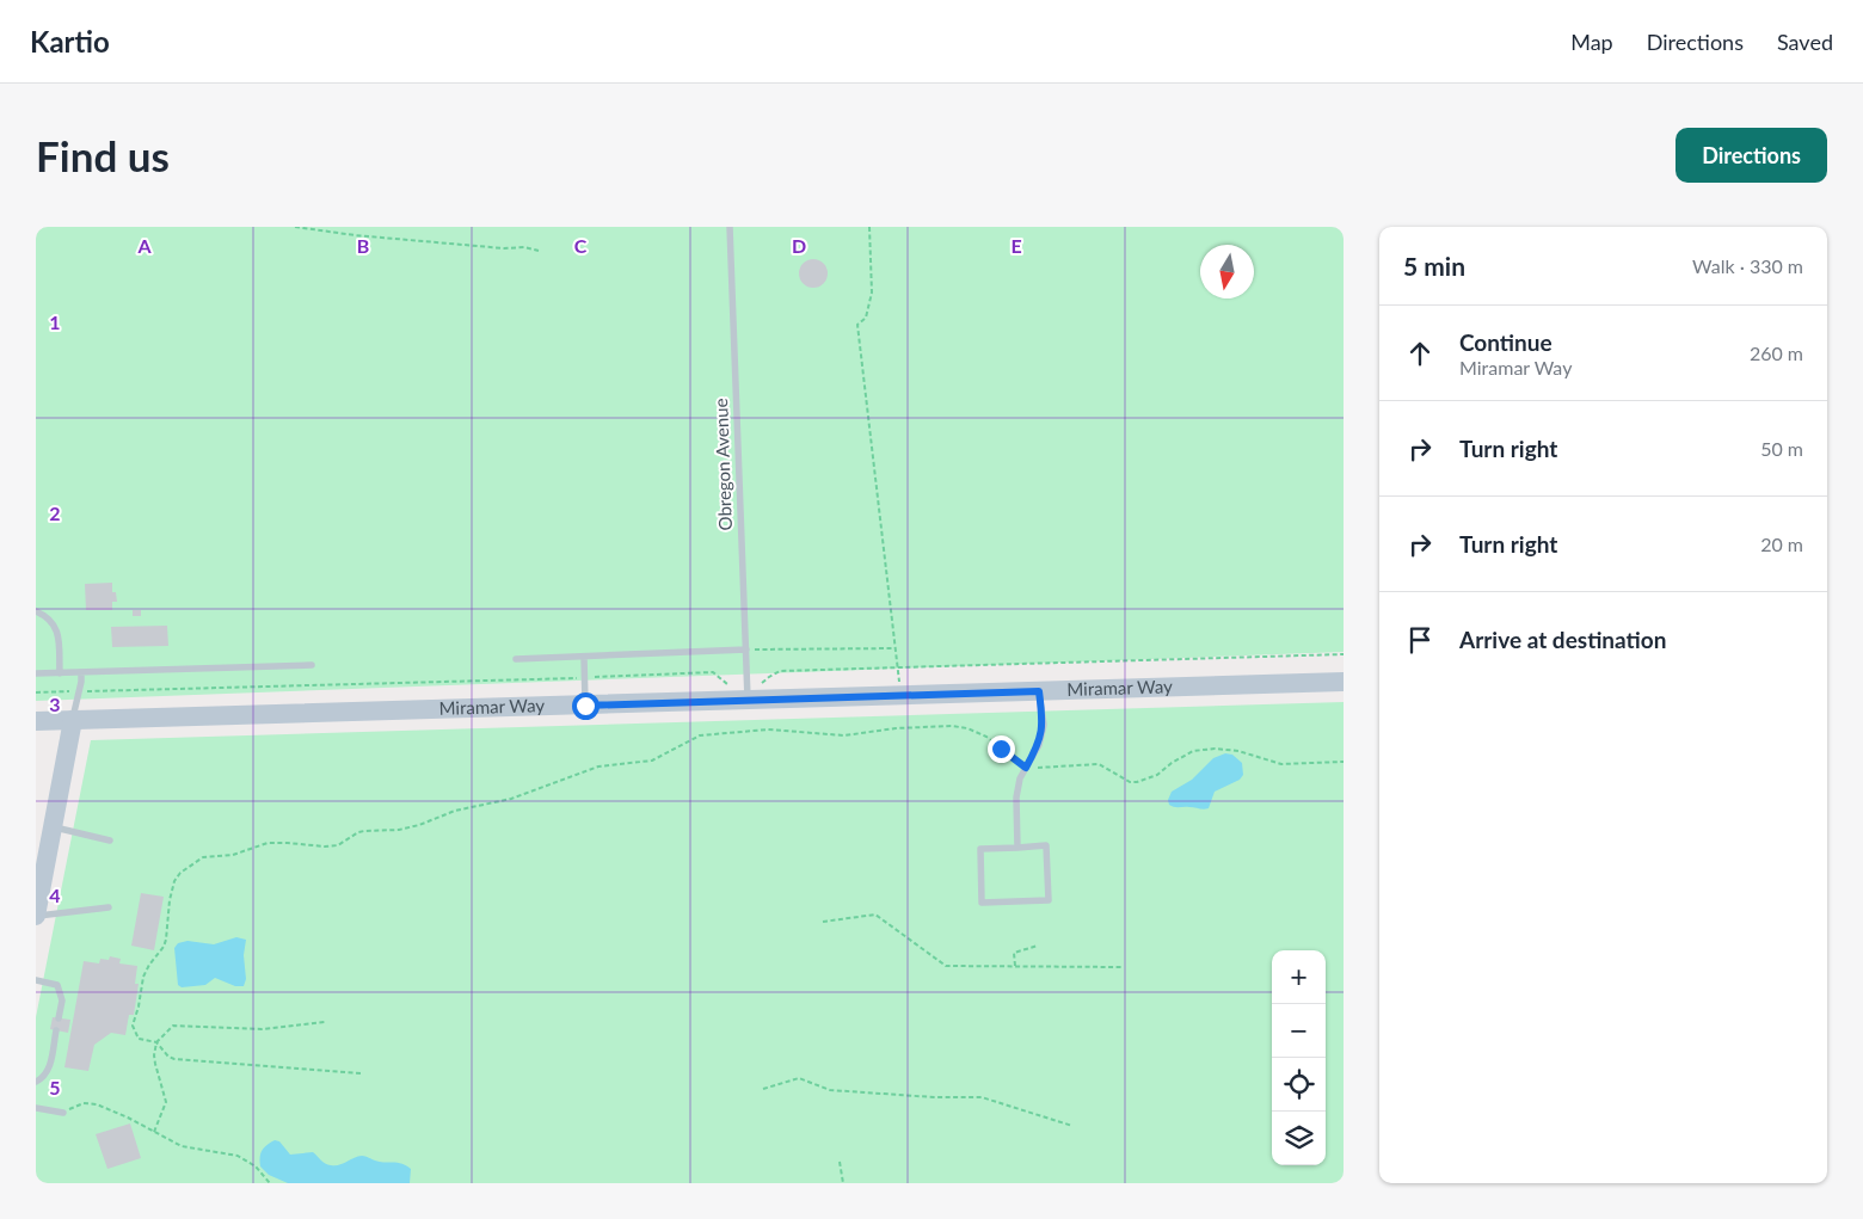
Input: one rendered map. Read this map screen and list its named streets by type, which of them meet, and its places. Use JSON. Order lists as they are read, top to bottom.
{
  "streets": {
    "street": ["Miramar Way"],
    "lane": ["Obregon Avenue"]
  },
  "crossings": [
    ["Obregon Avenue", "Miramar Way"]
  ],
  "north": "bottom",
  "page": {
    "header": "Kartio",
    "nav": ["Map", "Directions", "Saved"],
    "buttons": "Directions",
    "title": "Find us",
    "heading": ["5 min", "Walk · 330 m"],
    "list": [
      ["Continue", "Miramar Way", "260 m"],
      ["Turn right", "50 m"],
      ["Turn right", "20 m"],
      "Arrive at destination"
    ],
    "map_buttons": ["+", "−"]
  },
  "grid": {
    "columns": [
      "A",
      "B",
      "C",
      "D",
      "E"
    ],
    "rows": [
      "1",
      "2",
      "3",
      "4",
      "5"
    ]
  }
}
